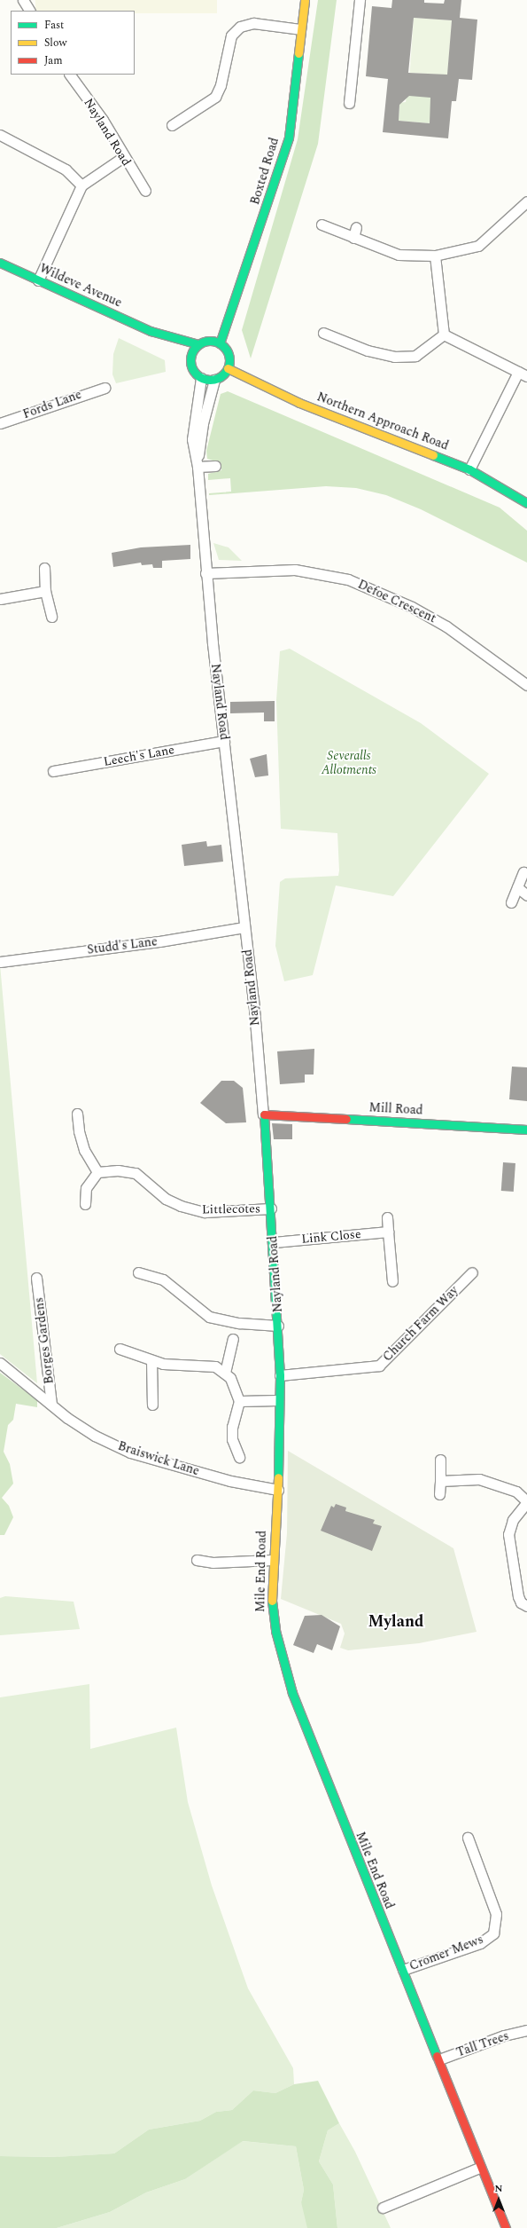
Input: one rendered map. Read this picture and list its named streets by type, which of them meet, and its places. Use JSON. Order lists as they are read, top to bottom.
{
  "streets": {
    "street": [
      "Nayland Road",
      "Boxted Road",
      "Wildeve Avenue",
      "Fords Lane",
      "Northern Approach Road",
      "Defoe Crescent",
      "Leech's Lane",
      "Studd's Lane",
      "Mill Road",
      "Littlecotes",
      "Link Close",
      "Church Farm Way",
      "Borges Gardens",
      "Braiswick Lane",
      "Mile End Road",
      "Cromer Mews",
      "Tall Trees"
    ]
  },
  "crossings": [
    ["Nayland Road", "Boxted Road"],
    ["Nayland Road", "Wildeve Avenue"],
    ["Nayland Road", "Northern Approach Road"],
    ["Nayland Road", "Defoe Crescent"],
    ["Nayland Road", "Leech's Lane"],
    ["Nayland Road", "Studd's Lane"],
    ["Nayland Road", "Mill Road"],
    ["Nayland Road", "Littlecotes"],
    ["Nayland Road", "Link Close"],
    ["Nayland Road", "Church Farm Way"],
    ["Nayland Road", "Braiswick Lane"],
    ["Nayland Road", "Mile End Road"],
    ["Boxted Road", "Wildeve Avenue"],
    ["Boxted Road", "Northern Approach Road"],
    ["Wildeve Avenue", "Northern Approach Road"],
    ["Borges Gardens", "Braiswick Lane"],
    ["Mile End Road", "Cromer Mews"],
    ["Mile End Road", "Tall Trees"]
  ],
  "districts": ["Myland"],
  "parks": ["Severalls Allotments"],
  "legend": ["Fast", "Slow", "Jam"],
  "north": "top"
}
